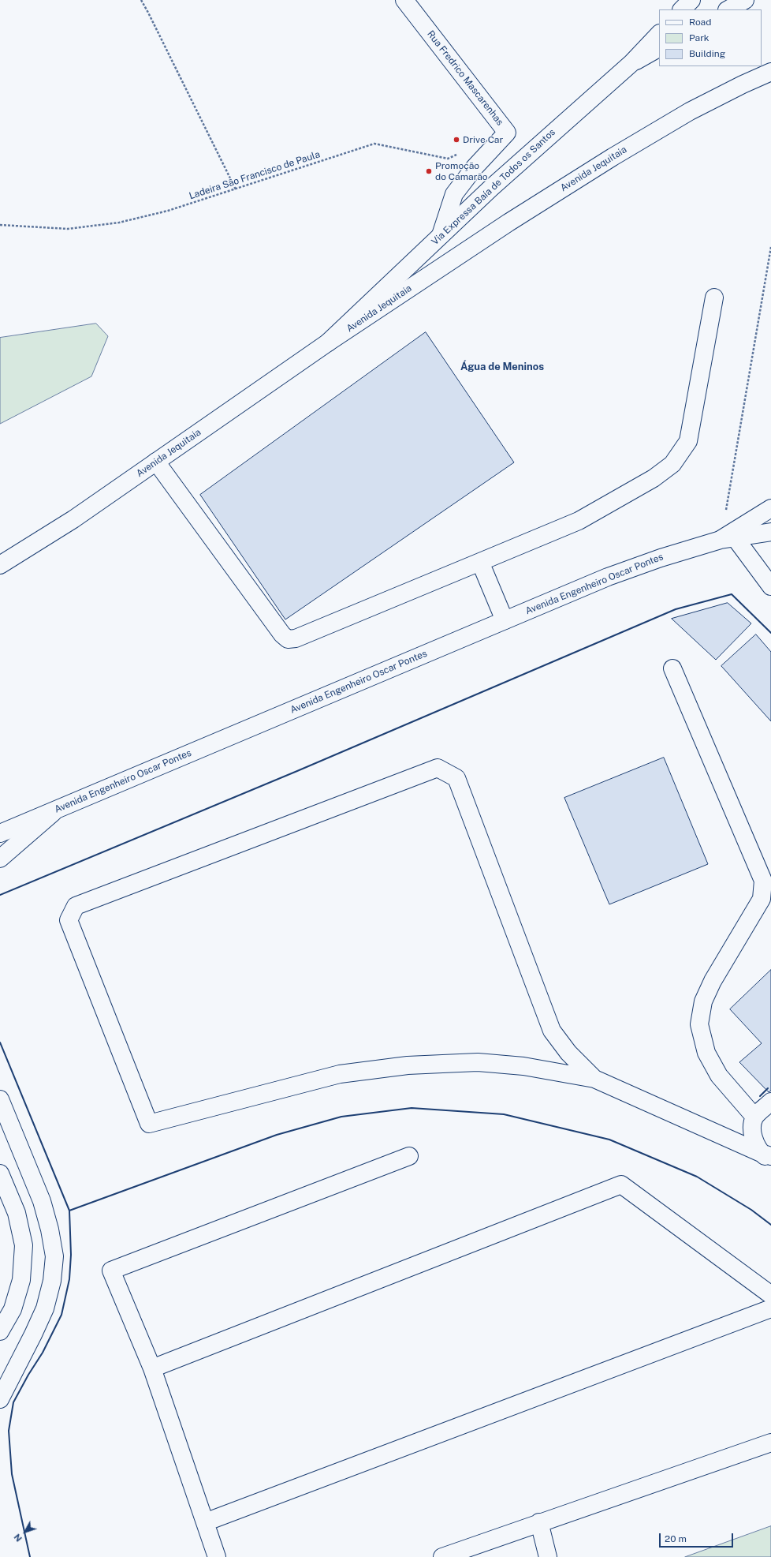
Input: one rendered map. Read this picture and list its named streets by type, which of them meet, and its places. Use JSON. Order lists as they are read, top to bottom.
{
  "streets": {
    "main road": [
      "Rua Fredrico Mascarenhas",
      "Avenida Jequitaia",
      "Via Expressa Baía de Todos os Santos",
      "Avenida Engenheiro Oscar Pontes"
    ],
    "path": ["Ladeira São Francisco de Paula"]
  },
  "crossings": [
    ["Rua Fredrico Mascarenhas", "Via Expressa Baía de Todos os Santos"],
    ["Avenida Jequitaia", "Via Expressa Baía de Todos os Santos"]
  ],
  "districts": ["Água de Meninos"],
  "places": ["Drive Car", "Promoção do Camarão"],
  "legend": ["Road", "Park", "Building"],
  "scale_bar": "20 m",
  "north": "bottom left"
}
